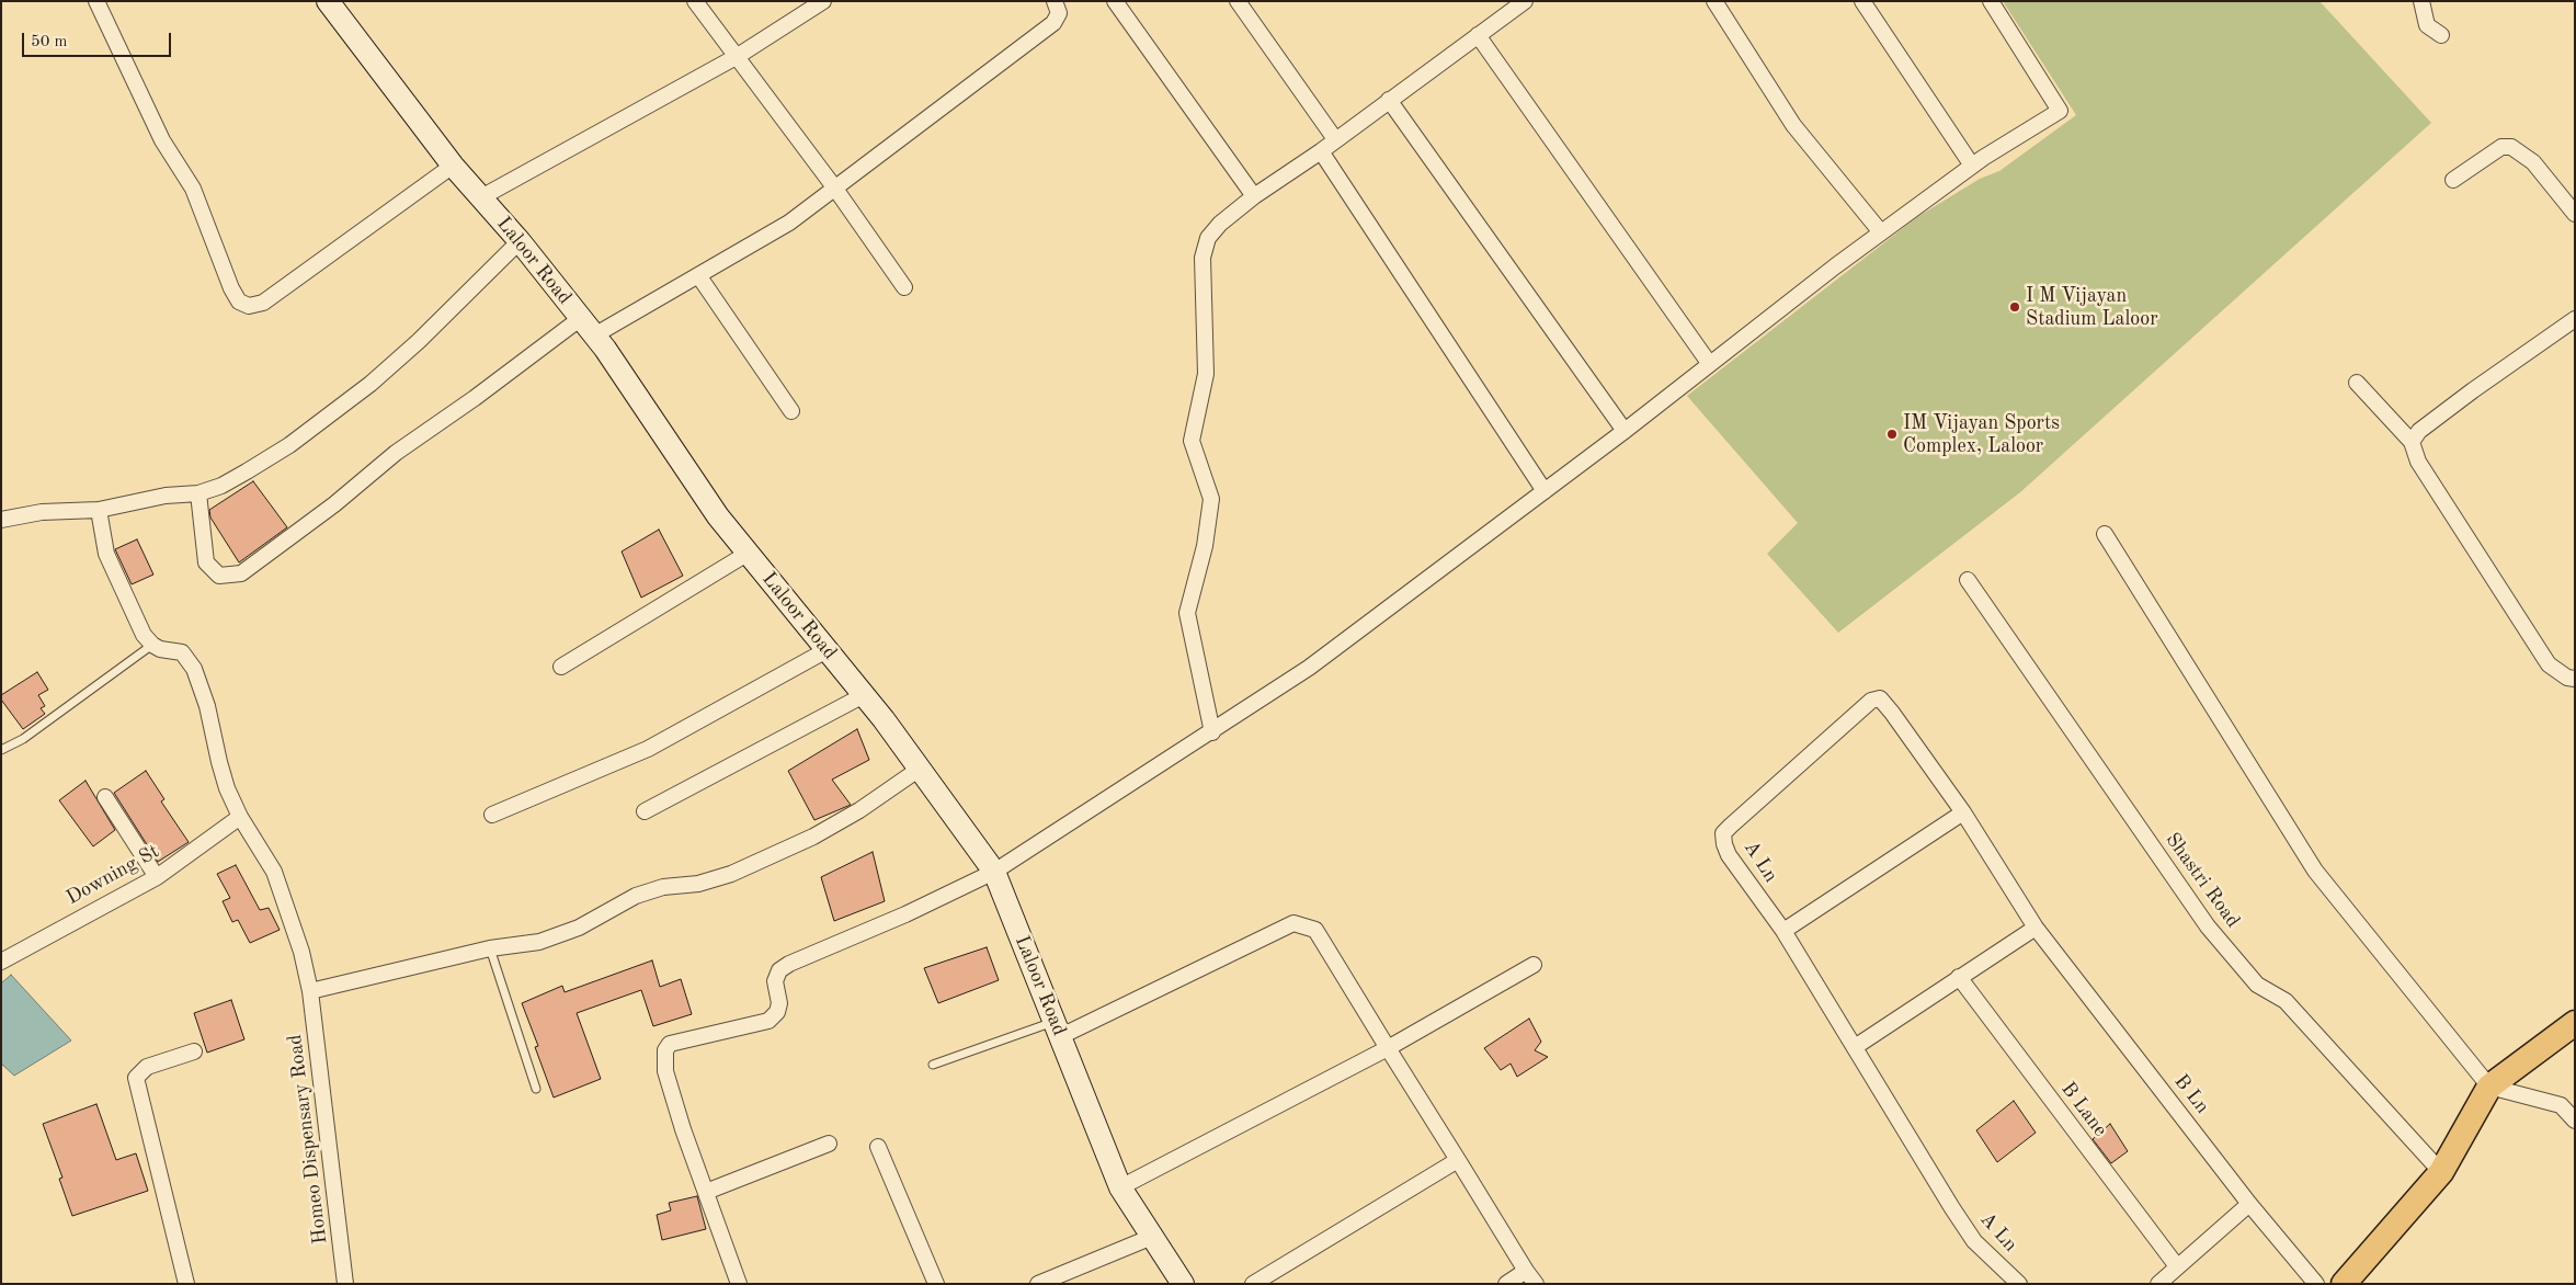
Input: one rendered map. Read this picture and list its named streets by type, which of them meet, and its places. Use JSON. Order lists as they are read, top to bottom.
{
  "streets": {
    "street": [
      "Laloor Road",
      "A Ln",
      "Downing St",
      "Shastri Road",
      "B Ln",
      "B Lane",
      "Homeo Dispensary Road"
    ]
  },
  "crossings": [
    ["A Ln", "B Ln"],
    ["Downing St", "Homeo Dispensary Road"]
  ],
  "places": ["I M Vijayan Stadium Laloor", "IM Vijayan Sports Complex, Laloor"],
  "scale_bar": "50 m"
}
